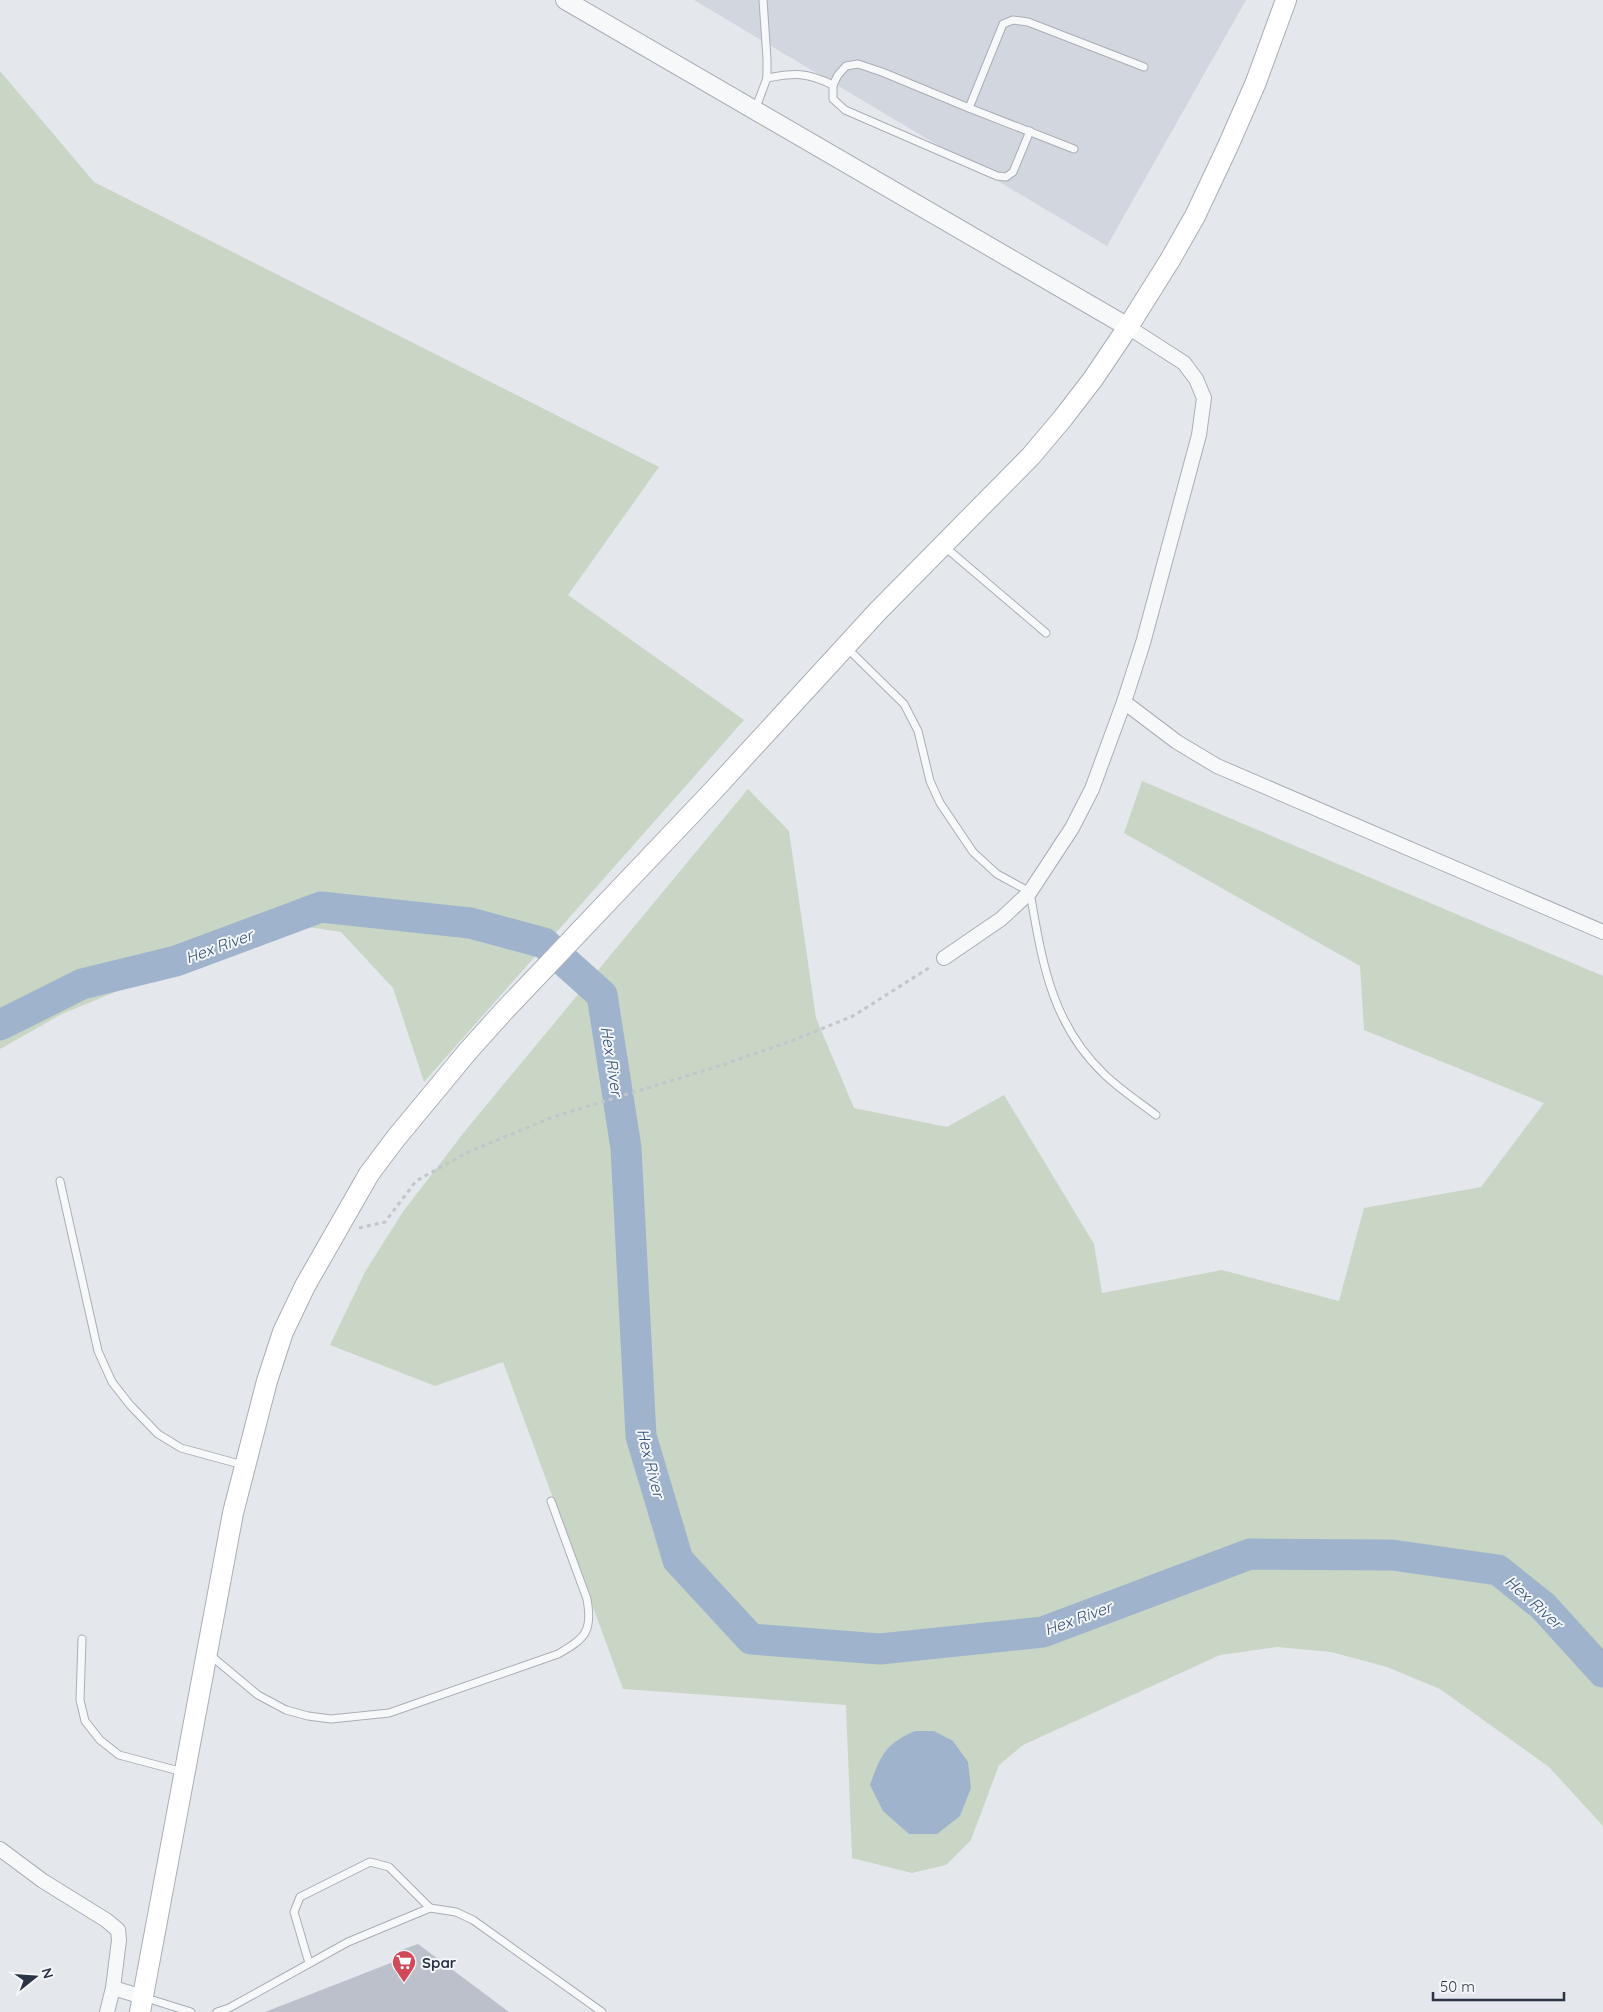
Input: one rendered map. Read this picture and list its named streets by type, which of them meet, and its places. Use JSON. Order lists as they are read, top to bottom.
{
  "water": ["Hex River"],
  "places": {
    "supermarket": ["Spar"]
  },
  "scale_bar": "50 m",
  "north": "right"
}
